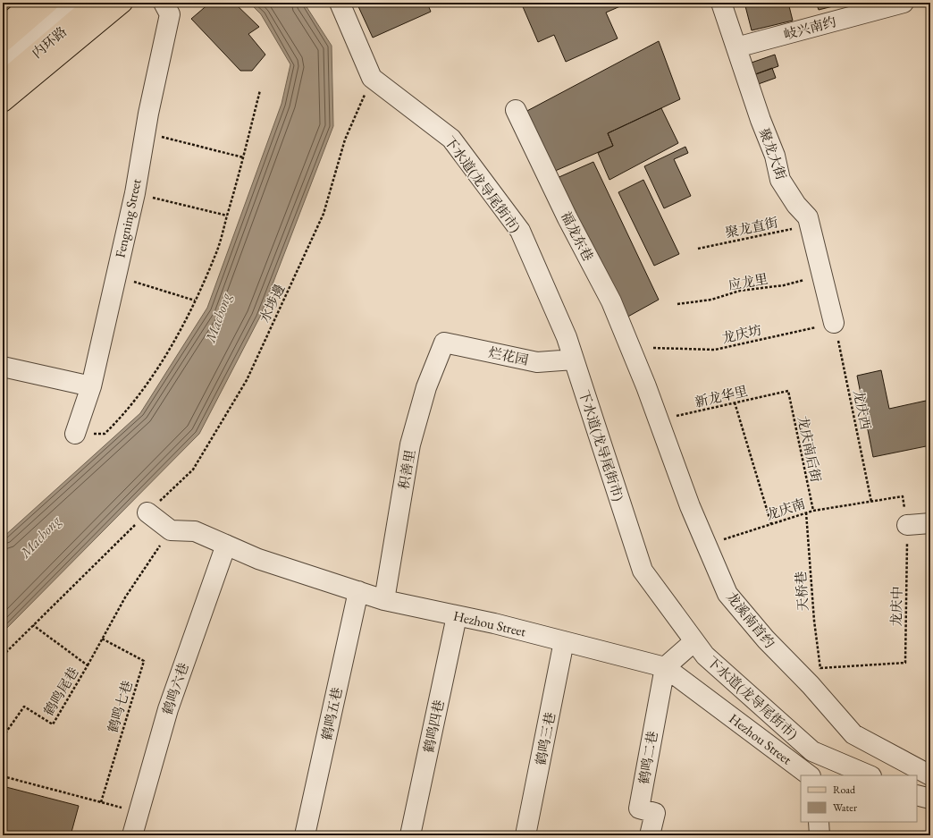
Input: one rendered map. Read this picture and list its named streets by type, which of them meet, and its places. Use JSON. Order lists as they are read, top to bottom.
{
  "streets": {
    "main road": ["内环路"],
    "street": [
      "岐兴南约",
      "聚龙大街",
      "下水道(龙导尾街市)",
      "Fengning Street",
      "福龙东巷",
      "烂花园",
      "积善里",
      "龙溪南首约",
      "Hezhou Street",
      "鹤鸣六巷",
      "鹤鸣五巷",
      "鹤鸣四巷",
      "鹤鸣三巷",
      "鹤鸣二巷"
    ],
    "path": [
      "聚龙直街",
      "应龙里",
      "水埗邊",
      "龙庆坊",
      "新龙华里",
      "龙庆西",
      "龙庆南后街",
      "龙庆南",
      "天桥巷",
      "龙庆中",
      "鹤鸣尾巷",
      "鹤鸣七巷"
    ]
  },
  "crossings": [
    ["岐兴南约", "聚龙大街"],
    ["聚龙大街", "聚龙直街"],
    ["聚龙大街", "应龙里"],
    ["聚龙大街", "龙庆坊"],
    ["聚龙大街", "龙庆西"],
    ["下水道(龙导尾街市)", "水埗邊"],
    ["下水道(龙导尾街市)", "烂花园"],
    ["福龙东巷", "龙溪南首约"],
    ["水埗邊", "鹤鸣尾巷"],
    ["龙庆坊", "龙庆西"],
    ["烂花园", "积善里"],
    ["新龙华里", "龙庆南后街"],
    ["新龙华里", "龙溪南首约"],
    ["龙庆西", "龙庆南"],
    ["龙庆西", "龙庆中"],
    ["龙庆南后街", "龙庆南"],
    ["积善里", "Hezhou Street"],
    ["龙庆南", "天桥巷"],
    ["龙庆南", "龙庆中"],
    ["龙庆南", "龙溪南首约"],
    ["天桥巷", "龙庆中"],
    ["Hezhou Street", "鹤鸣六巷"],
    ["Hezhou Street", "鹤鸣五巷"],
    ["Hezhou Street", "鹤鸣四巷"],
    ["Hezhou Street", "鹤鸣三巷"],
    ["Hezhou Street", "鹤鸣二巷"]
  ],
  "water": ["Machong"],
  "legend": ["Road", "Water"]
}
